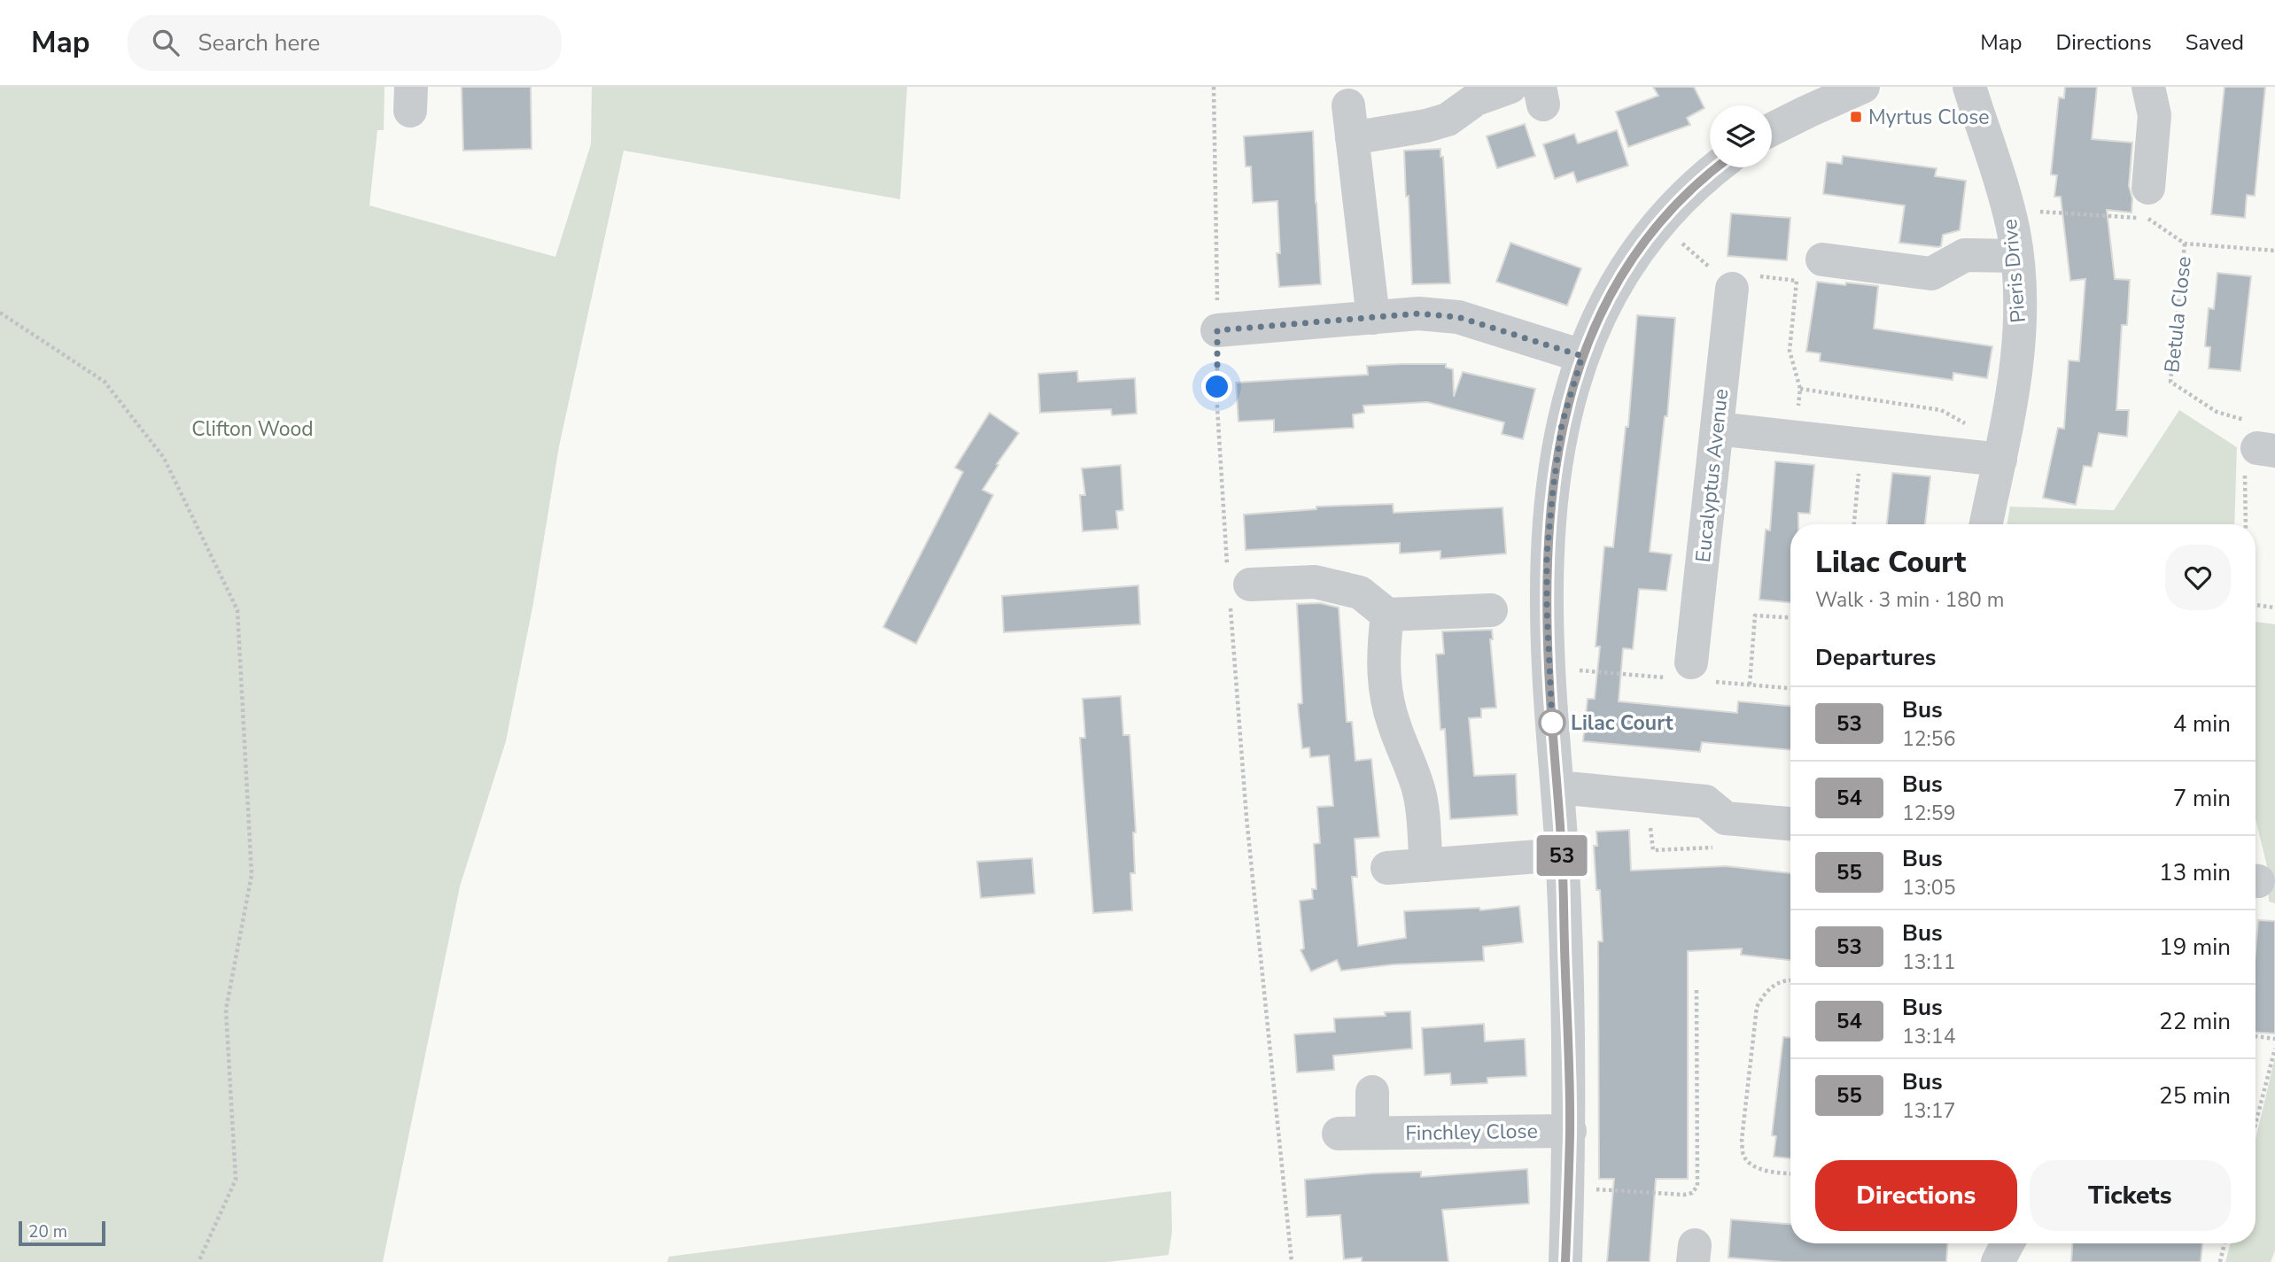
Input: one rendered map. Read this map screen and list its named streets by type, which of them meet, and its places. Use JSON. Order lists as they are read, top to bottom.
{
  "streets": {
    "street": ["Pieris Drive", "Eucalyptus Avenue", "Finchley Close"],
    "path": ["Betula Close"]
  },
  "parks": ["Clifton Wood"],
  "places": {
    "transit": ["Myrtus Close"],
    "other": ["Lilac Court"]
  },
  "lines": ["bus line 53"],
  "scale_bar": "20 m",
  "page": {
    "header": "Map",
    "search": "Search here",
    "nav": ["Map", "Directions", "Saved"],
    "on_map": "53",
    "heading": [
      ["Lilac Court", "Walk · 3 min · 180 m"],
      "Departures"
    ],
    "list": [
      {
        "mark": "53",
        "name": "Bus",
        "note": "12:56",
        "value": "4 min"
      },
      {
        "mark": "54",
        "name": "Bus",
        "note": "12:59",
        "value": "7 min"
      },
      {
        "mark": "55",
        "name": "Bus",
        "note": "13:05",
        "value": "13 min"
      },
      {
        "mark": "53",
        "name": "Bus",
        "note": "13:11",
        "value": "19 min"
      },
      {
        "mark": "54",
        "name": "Bus",
        "note": "13:14",
        "value": "22 min"
      },
      {
        "mark": "55",
        "name": "Bus",
        "note": "13:17",
        "value": "25 min"
      }
    ],
    "buttons": ["Directions", "Tickets"],
    "scale": "20 m"
  }
}
